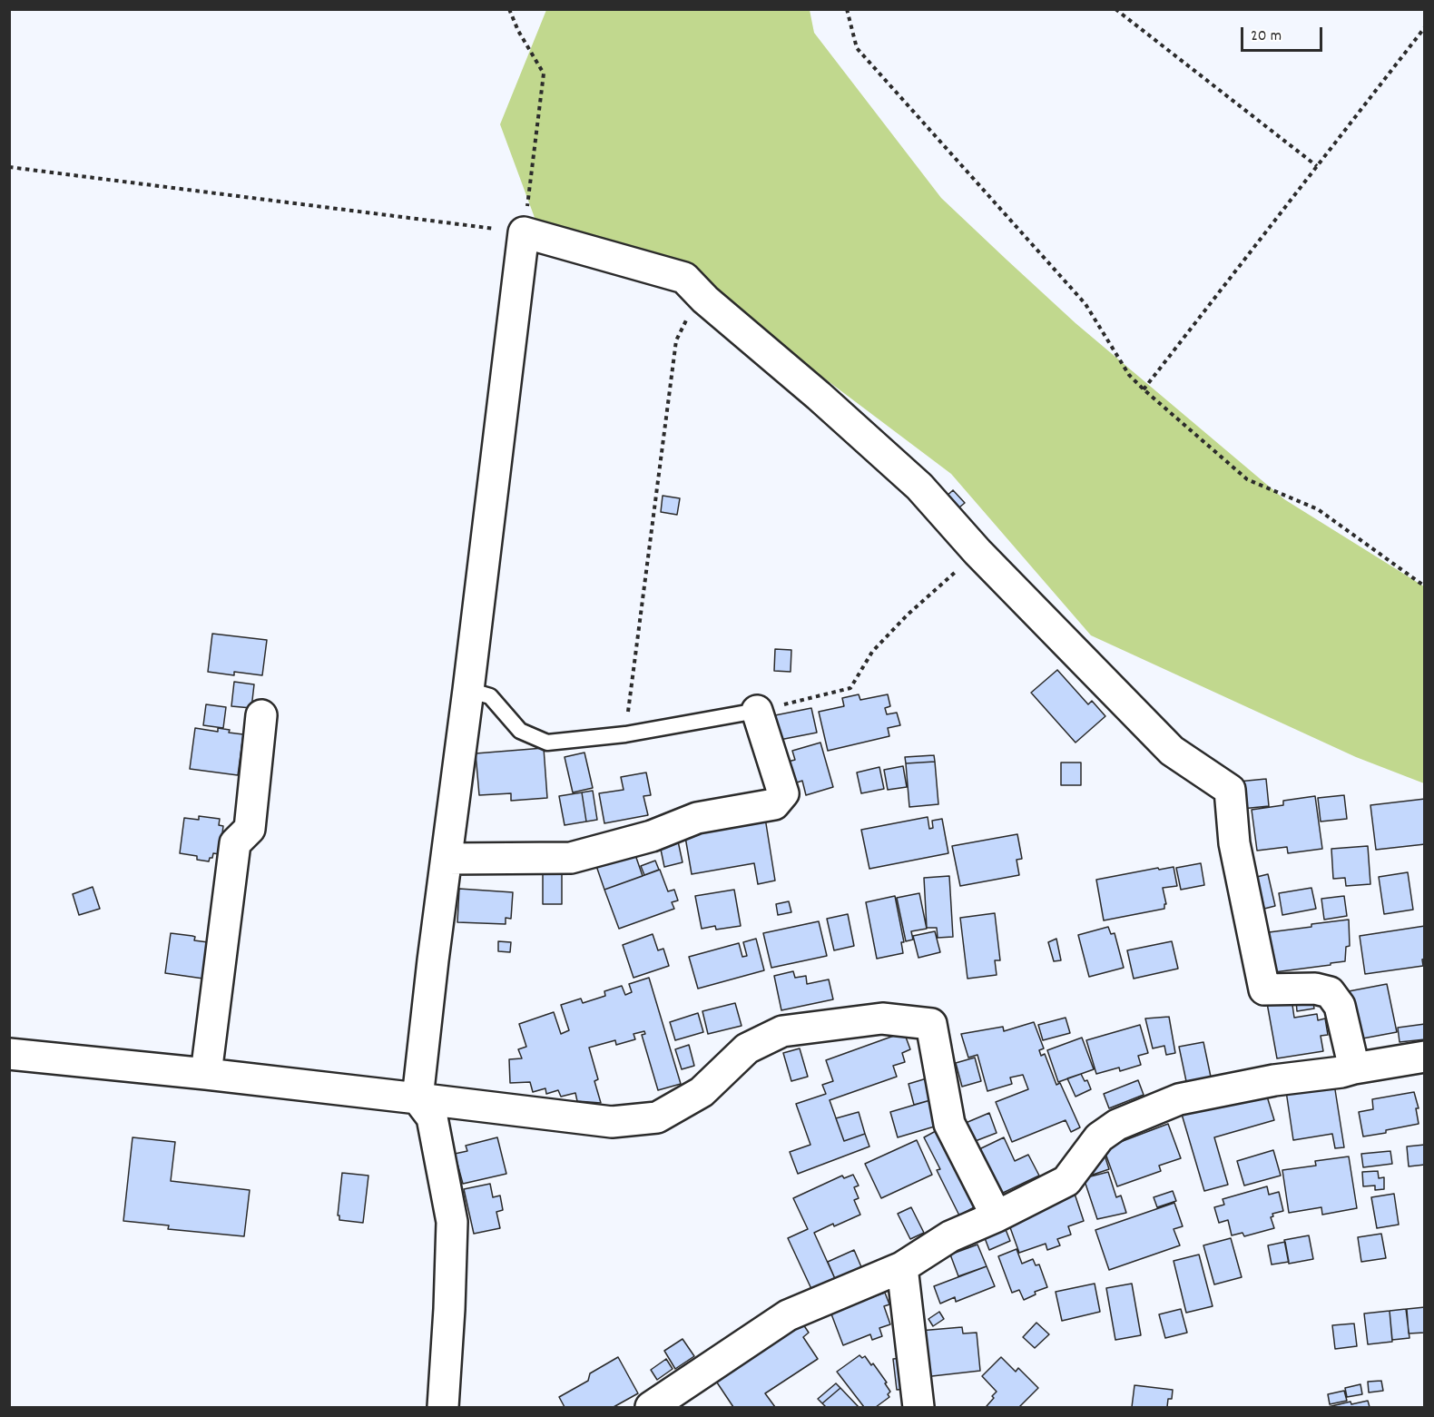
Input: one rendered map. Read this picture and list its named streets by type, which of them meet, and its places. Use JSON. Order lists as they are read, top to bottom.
{
  "scale_bar": "20 m"
}
